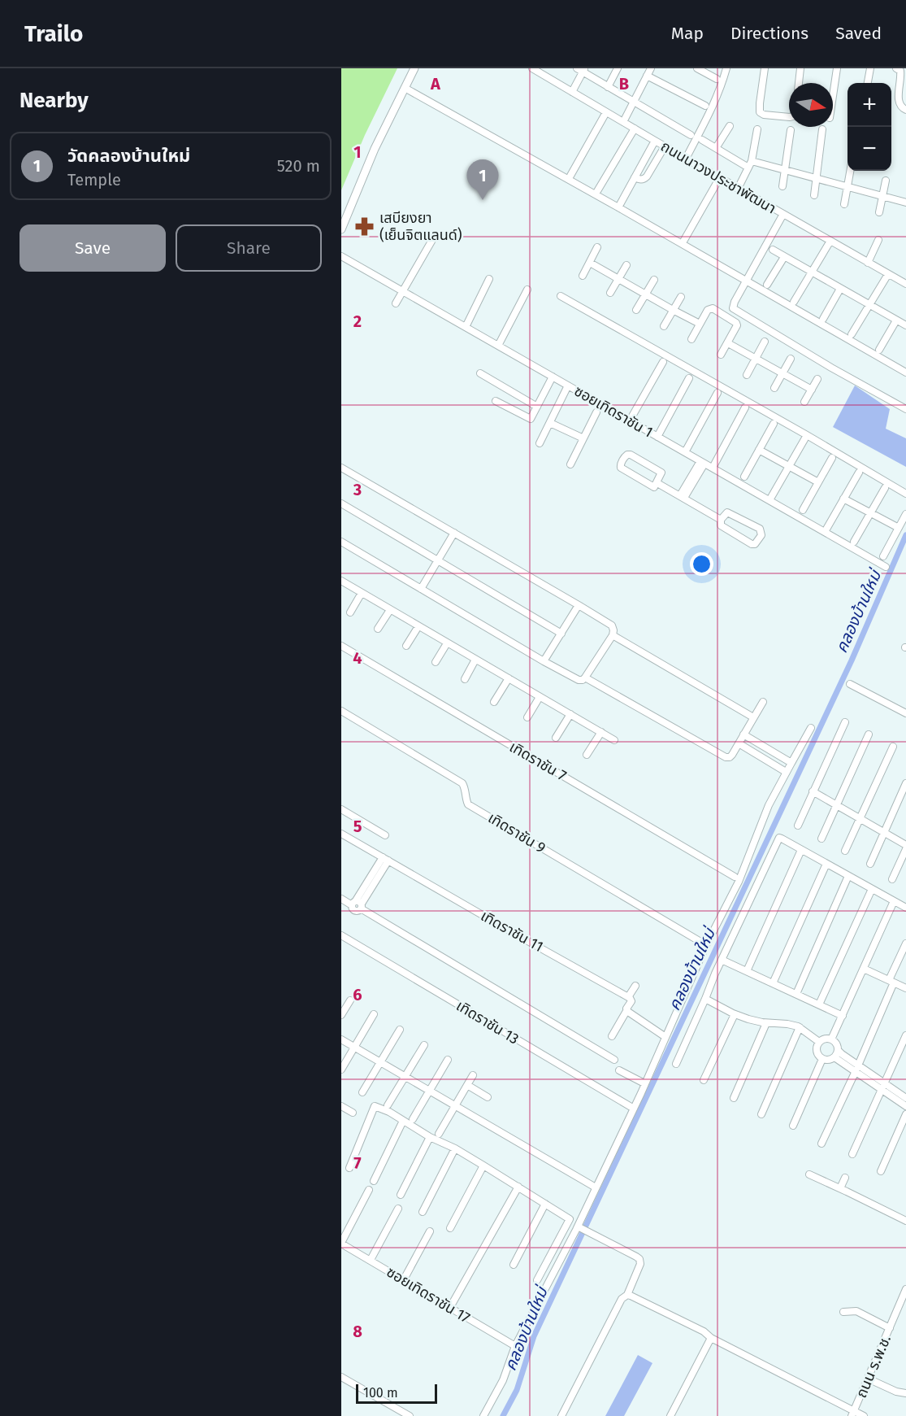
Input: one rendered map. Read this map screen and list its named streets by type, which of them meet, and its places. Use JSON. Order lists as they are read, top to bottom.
{
  "streets": {
    "street": [
      "ถนนนาวงประชาพัฒนา",
      "ซอยเทิดราชัน 1",
      "เทิดราชัน 7",
      "เทิดราชัน 9",
      "เทิดราชัน 11",
      "เทิดราชัน 13",
      "ซอยเทิดราชัน 17",
      "ถนน ร.พ.ช."
    ]
  },
  "water": ["คลองบ้านใหม่"],
  "places": {
    "pharmacy": ["เสบียงยา (เย็นจิตแลนด์)"]
  },
  "scale_bar": "100 m",
  "north": "right",
  "page": {
    "header": "Trailo",
    "nav": ["Map", "Directions", "Saved"],
    "heading": "Nearby",
    "map_buttons": ["+", "−"],
    "list": [
      {
        "mark": "1",
        "name": "วัดคลองบ้านใหม่",
        "note": "Temple",
        "value": "520 m"
      }
    ],
    "pins": "1",
    "buttons": ["Save", "Share"],
    "scale": "100 m"
  },
  "grid": {
    "columns": ["A", "B"],
    "rows": [
      "1",
      "2",
      "3",
      "4",
      "5",
      "6",
      "7",
      "8"
    ]
  }
}
